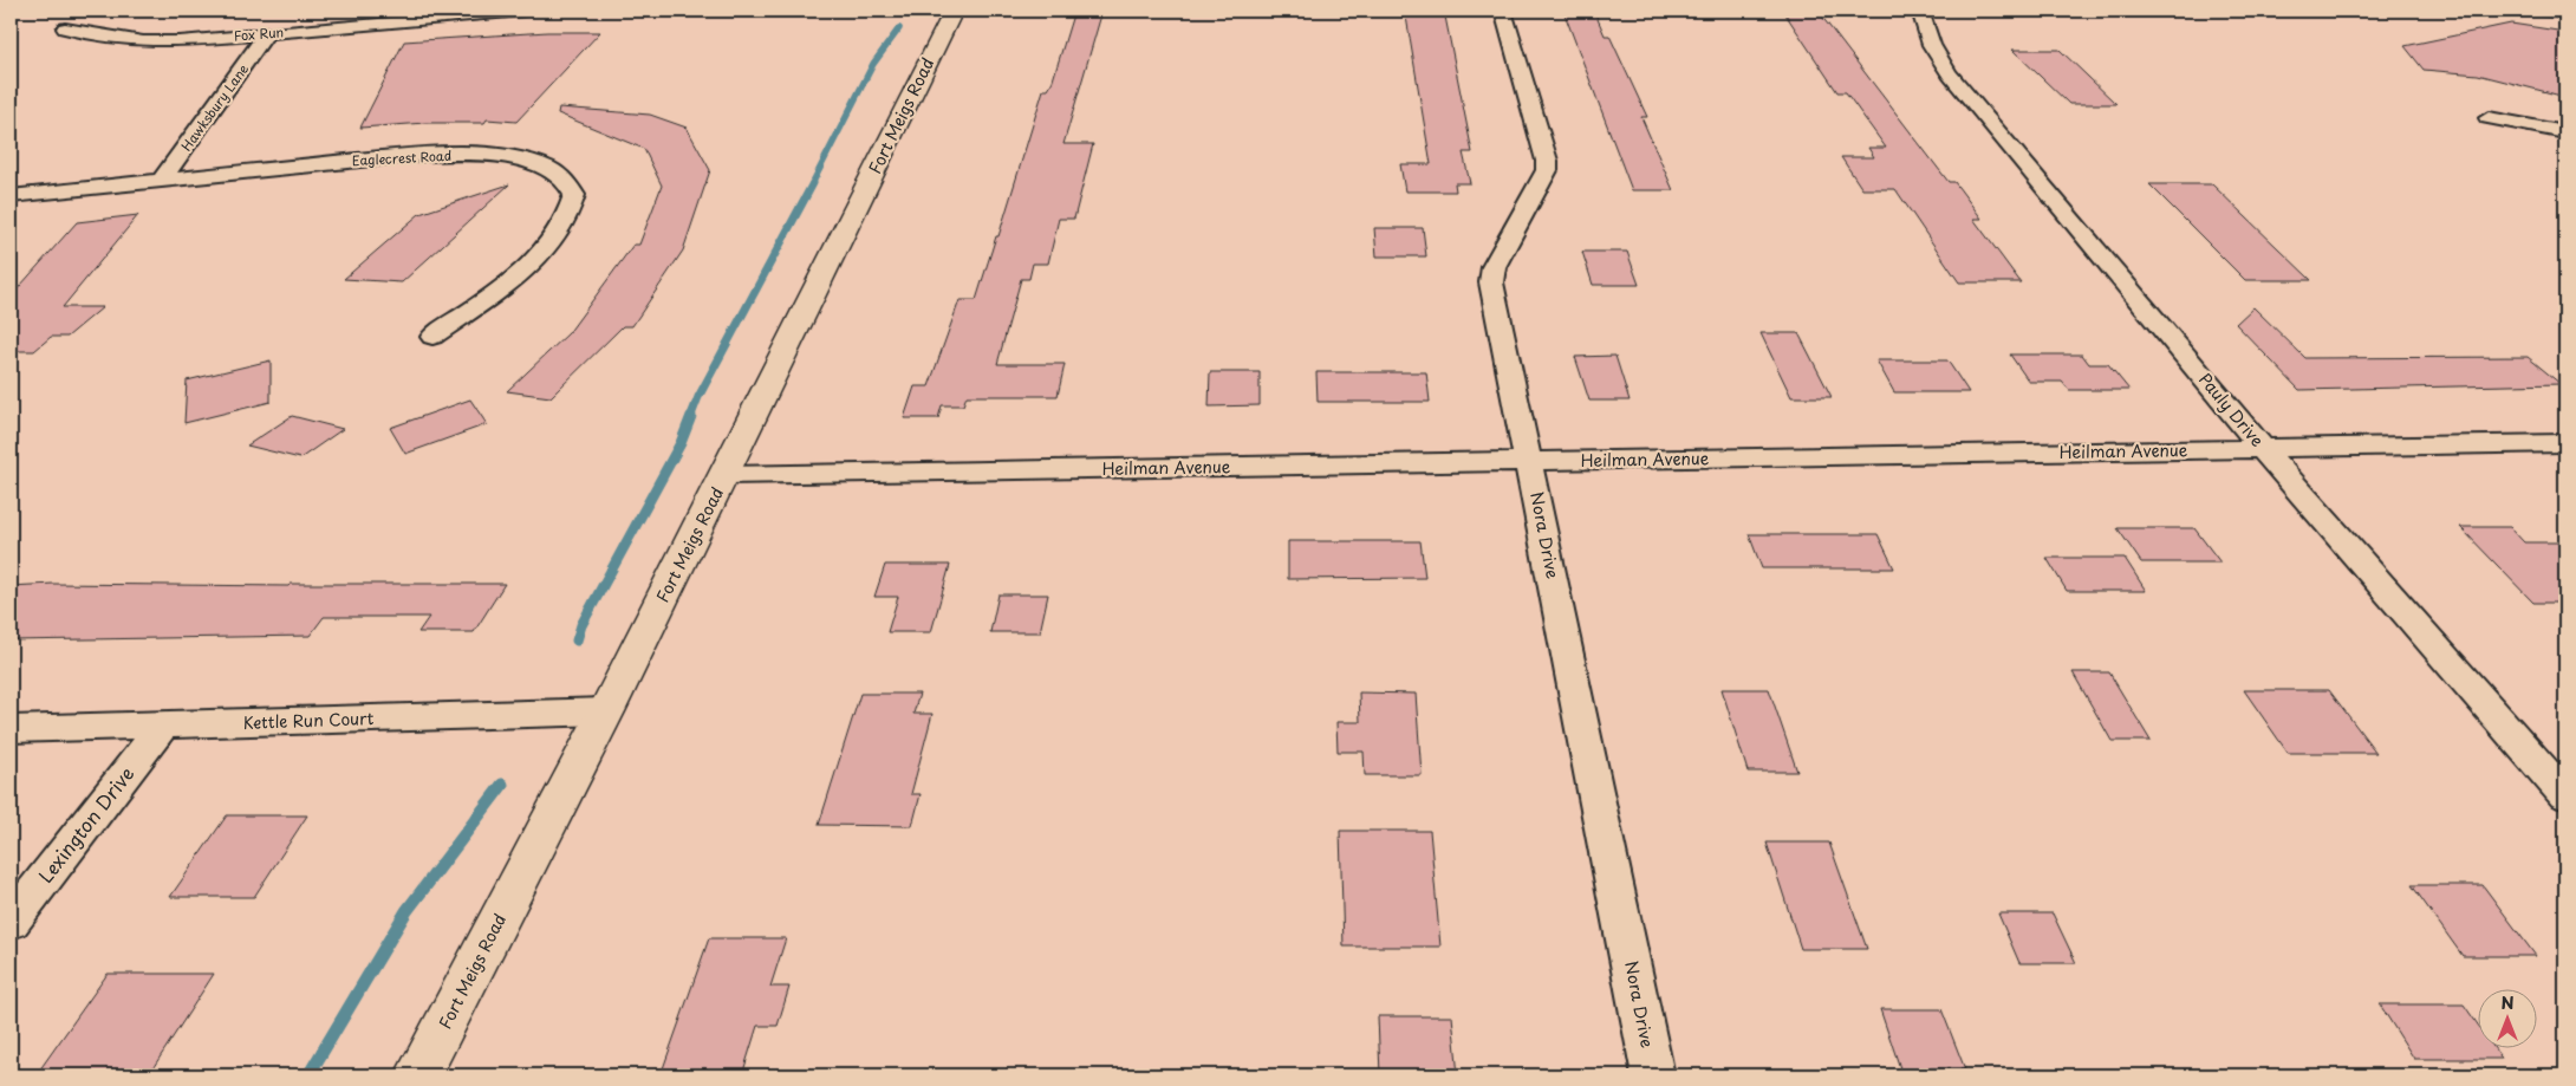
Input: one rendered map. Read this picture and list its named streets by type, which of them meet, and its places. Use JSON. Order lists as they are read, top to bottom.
{
  "streets": {
    "street": [
      "Fox Run",
      "Hawksbury Lane",
      "Fort Meigs Road",
      "Eaglecrest Road",
      "Pauly Drive",
      "Heilman Avenue",
      "Nora Drive",
      "Kettle Run Court",
      "Lexington Drive"
    ]
  },
  "crossings": [
    ["Fox Run", "Hawksbury Lane"],
    ["Hawksbury Lane", "Eaglecrest Road"],
    ["Fort Meigs Road", "Heilman Avenue"],
    ["Fort Meigs Road", "Kettle Run Court"],
    ["Pauly Drive", "Heilman Avenue"],
    ["Heilman Avenue", "Nora Drive"],
    ["Kettle Run Court", "Lexington Drive"]
  ],
  "north": "top"
}
